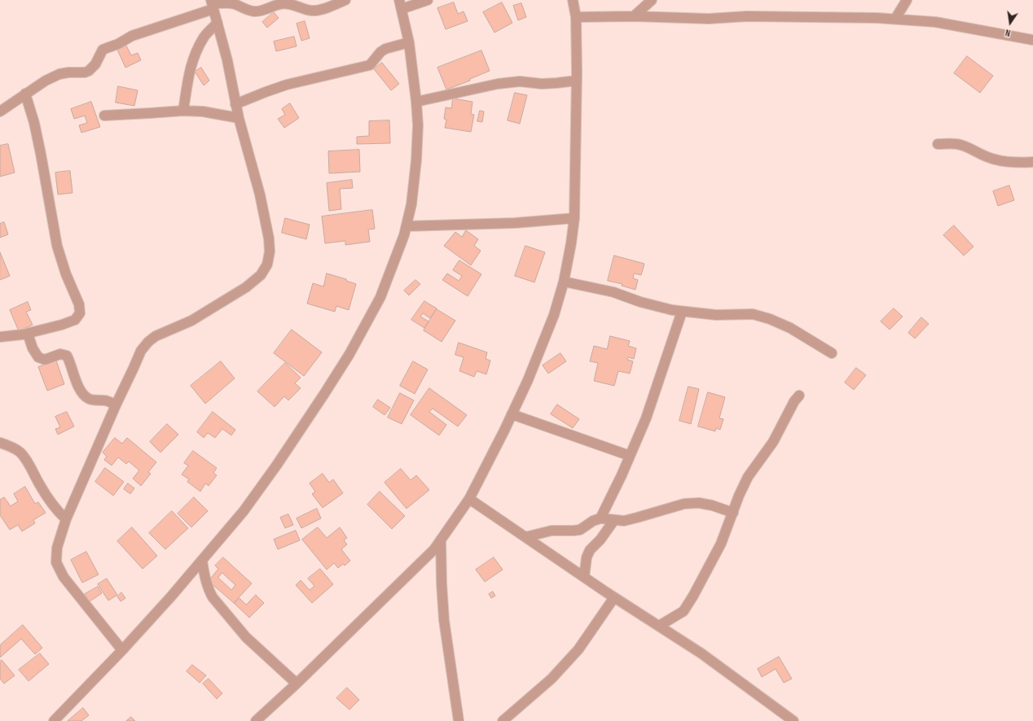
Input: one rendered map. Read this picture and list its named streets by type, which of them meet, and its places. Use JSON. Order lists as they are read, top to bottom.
{
  "north": "bottom"
}
